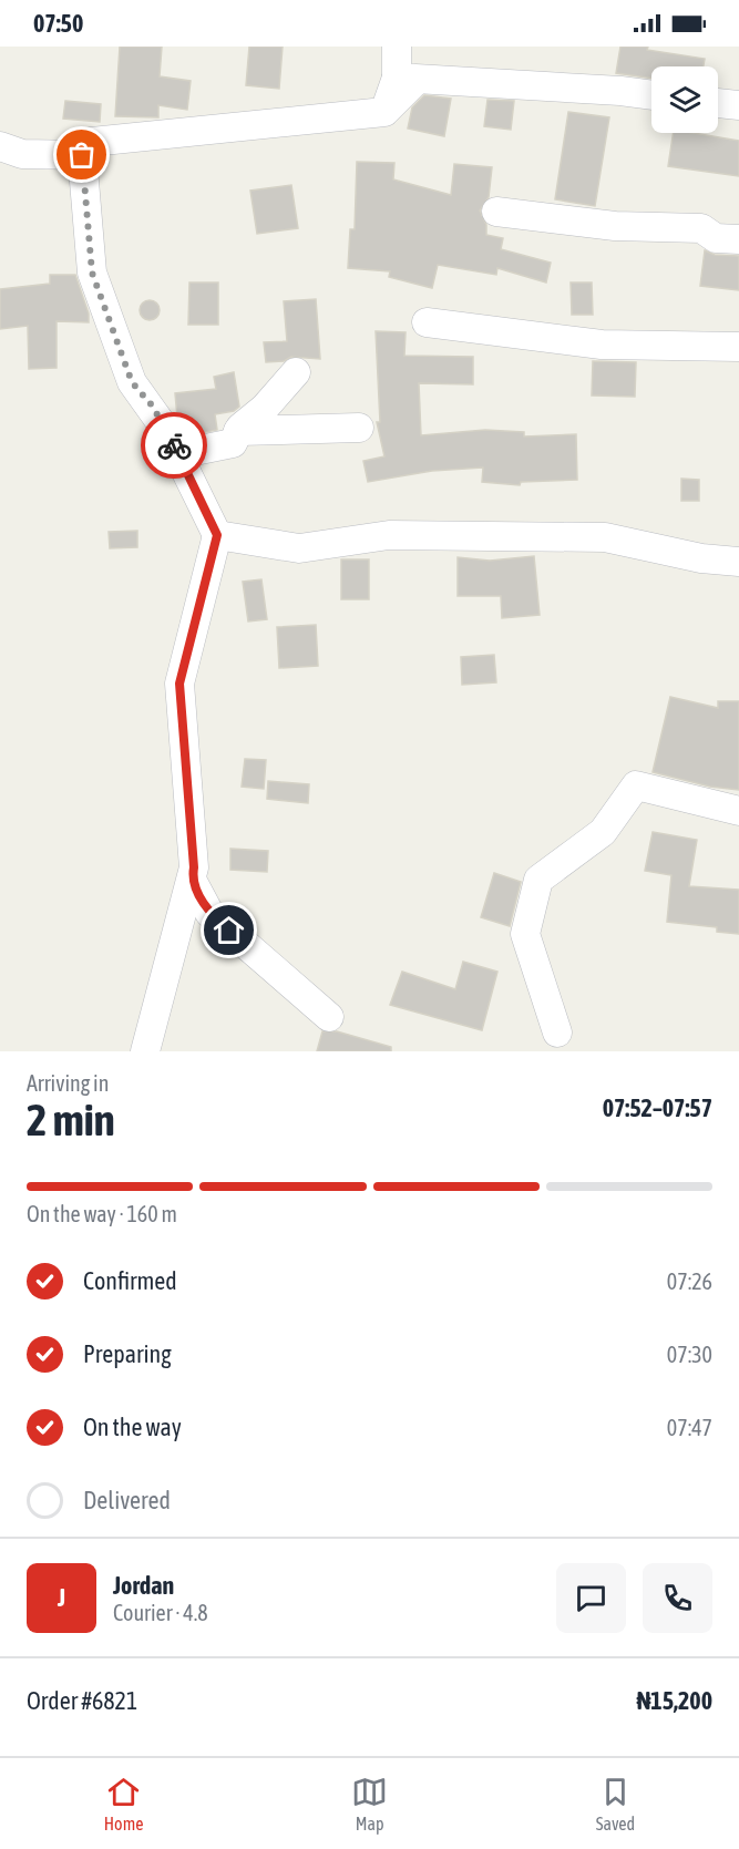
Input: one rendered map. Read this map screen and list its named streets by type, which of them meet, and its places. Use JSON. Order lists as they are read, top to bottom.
{
  "page": {
    "status": "07:50",
    "heading": ["2 min", "Arriving in", "07:52–07:57"],
    "panel": [
      "Jordan",
      "Courier · 4.8",
      "Order #6821",
      "₦15,200"
    ],
    "bar": "On the way · 160 m",
    "list": [
      ["Confirmed", "07:26"],
      ["Preparing", "07:30"],
      ["On the way", "07:47"],
      "Delivered"
    ],
    "round": "J",
    "tabs": ["Home", "Map", "Saved"]
  }
}
